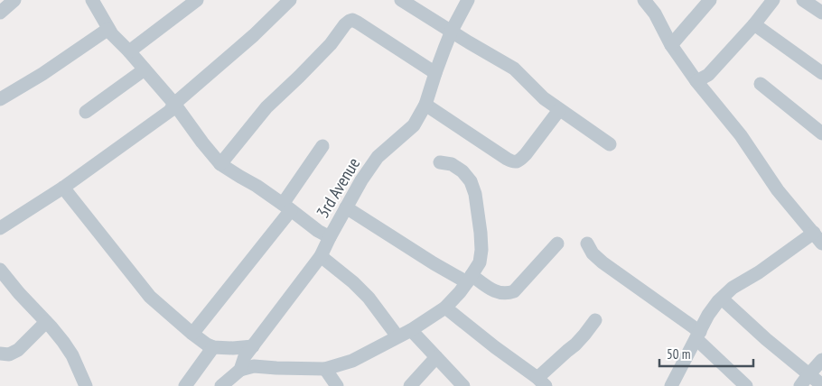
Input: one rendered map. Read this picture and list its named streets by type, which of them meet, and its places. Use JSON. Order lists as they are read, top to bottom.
{
  "streets": {
    "street": ["3rd Avenue"]
  },
  "scale_bar": "50 m"
}
